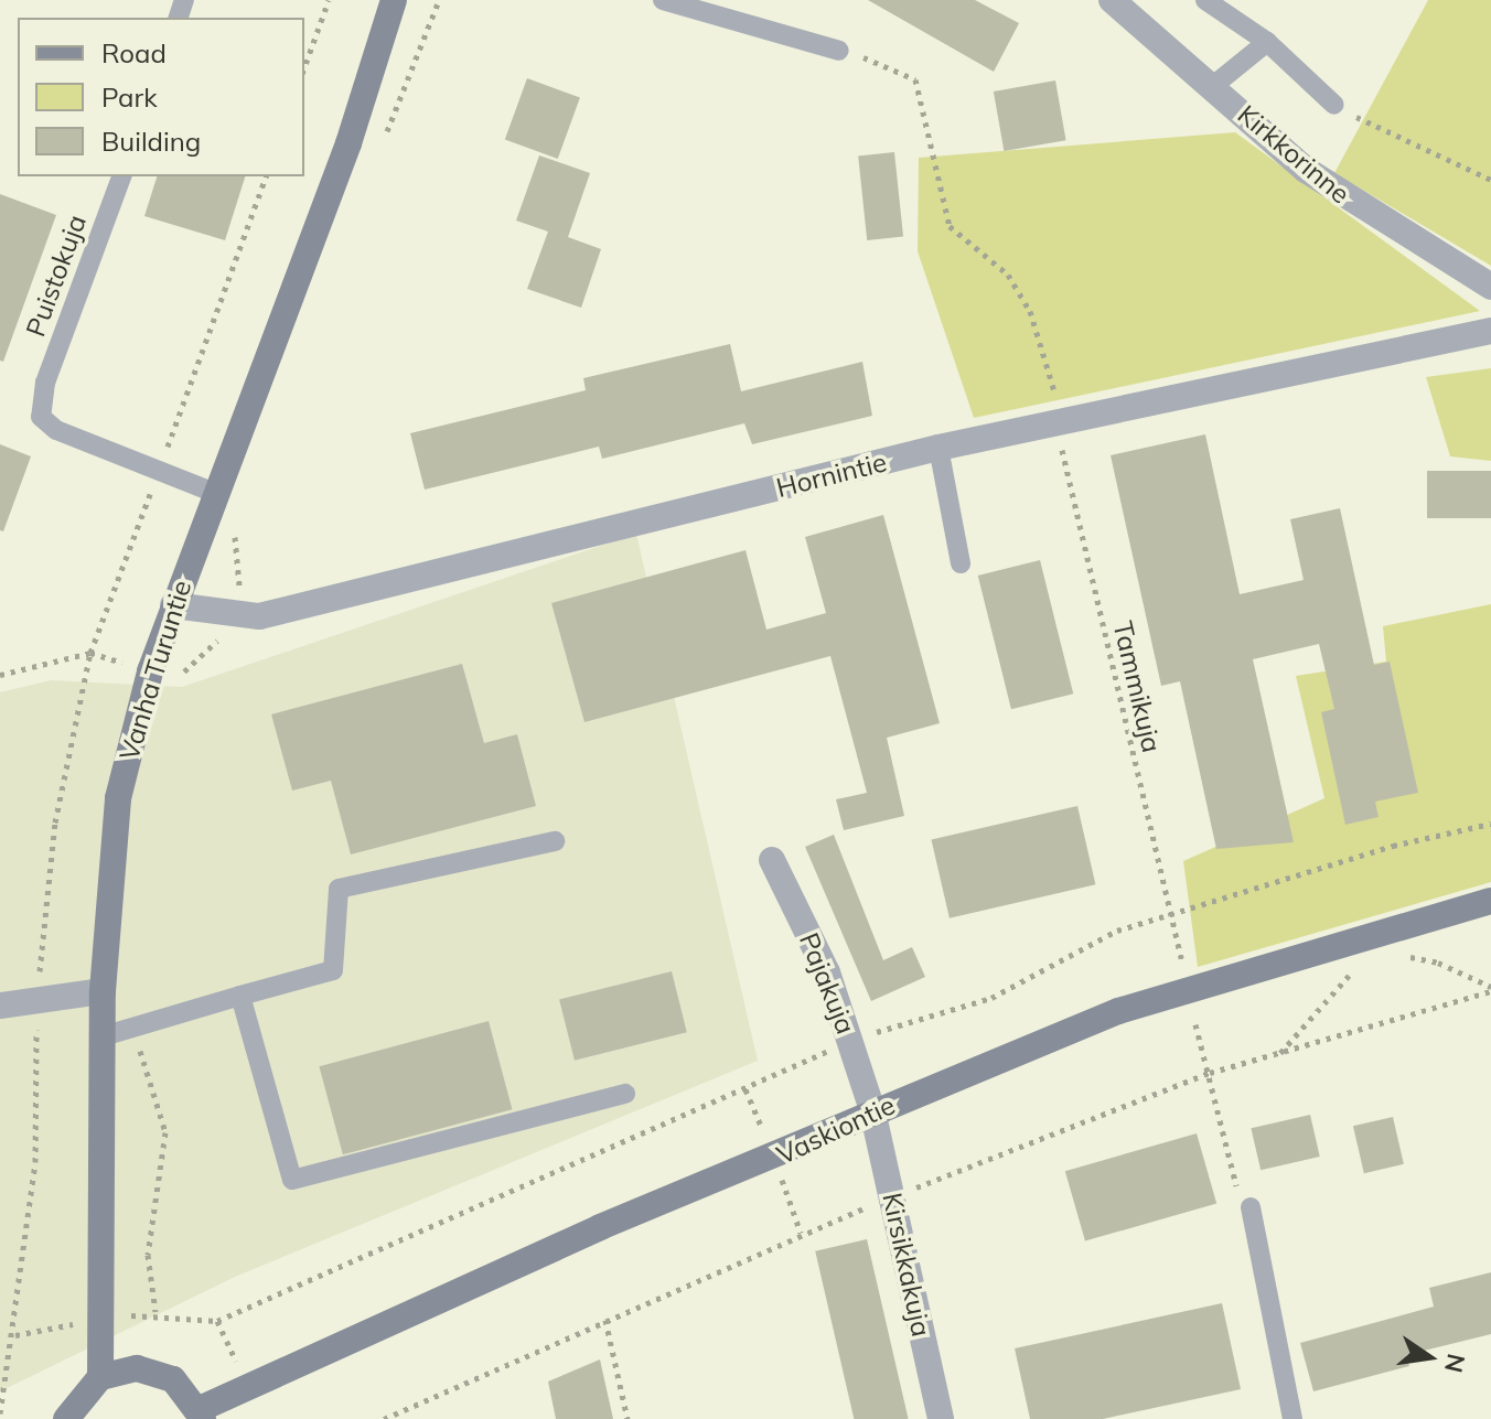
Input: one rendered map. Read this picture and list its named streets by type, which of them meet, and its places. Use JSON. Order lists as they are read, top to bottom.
{
  "streets": {
    "main road": ["Vanha Turuntie", "Vaskiontie"],
    "street": [
      "Kirkkorinne",
      "Hornintie",
      "Pajakuja",
      "Kirsikkakuja"
    ],
    "lane": ["Puistokuja"],
    "path": ["Tammikuja"]
  },
  "crossings": [
    ["Puistokuja", "Vanha Turuntie"],
    ["Hornintie", "Vanha Turuntie"],
    ["Hornintie", "Tammikuja"],
    ["Pajakuja", "Vaskiontie"],
    ["Pajakuja", "Kirsikkakuja"],
    ["Vaskiontie", "Kirsikkakuja"]
  ],
  "legend": ["Road", "Park", "Building"],
  "north": "right"
}
